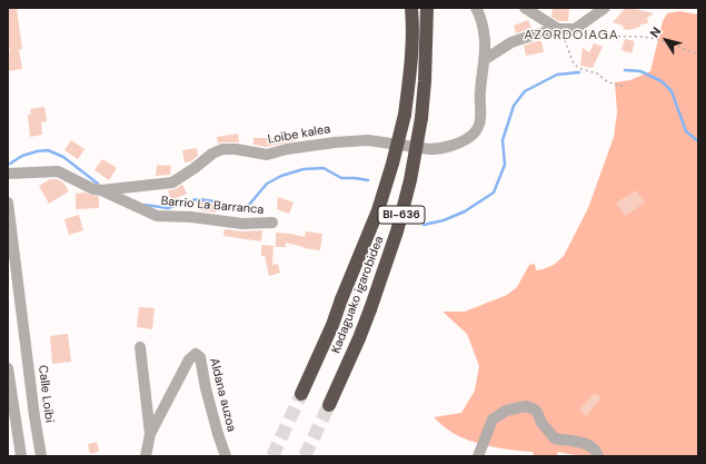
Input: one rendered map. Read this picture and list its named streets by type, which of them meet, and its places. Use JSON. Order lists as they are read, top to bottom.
{
  "streets": {
    "highway": ["BI-636", "Kadaguako igarobidea"],
    "street": [
      "Loibe kalea",
      "Barrio La Barranca",
      "Calle Loibi",
      "Aldana auzoa"
    ]
  },
  "crossings": [
    ["Loibe kalea", "Barrio La Barranca"]
  ],
  "districts": ["AZORDOIAGA"],
  "north": "top left"
}
